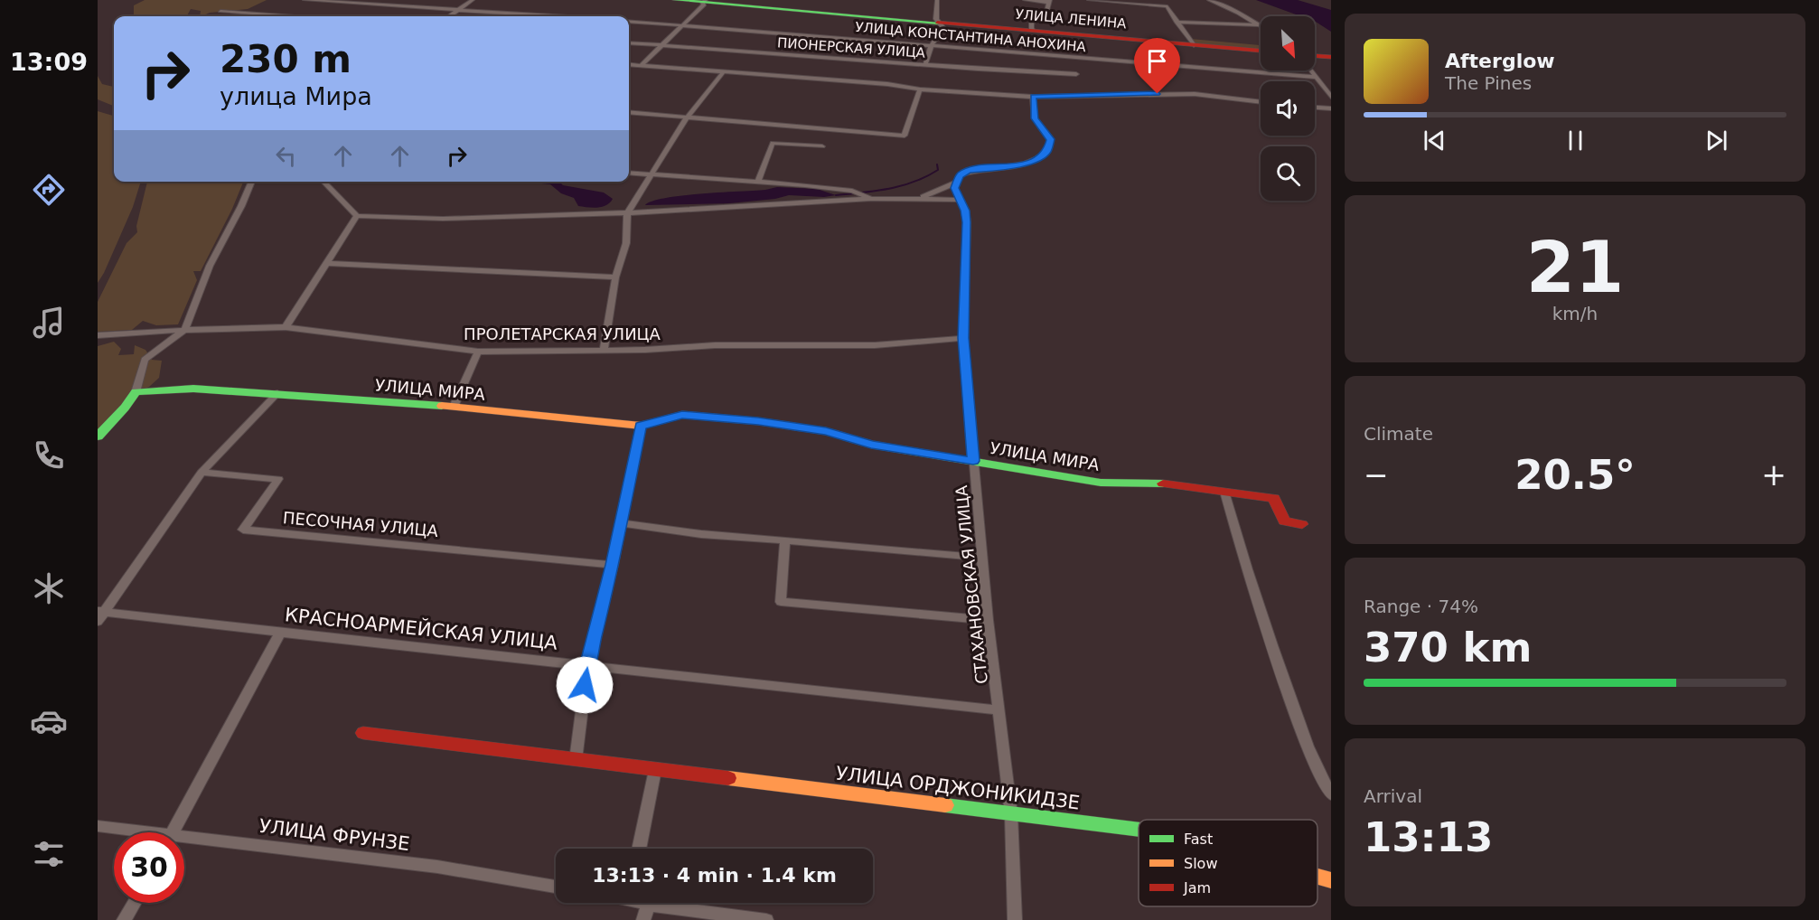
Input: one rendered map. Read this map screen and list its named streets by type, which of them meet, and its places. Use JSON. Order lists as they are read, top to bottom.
{
  "streets": {
    "street": [
      "УЛИЦА ЛЕНИНА",
      "УЛИЦА КОНСТАНТИНА АНОХИНА",
      "ПИОНЕРСКАЯ УЛИЦА",
      "ПРОЛЕТАРСКАЯ УЛИЦА",
      "УЛИЦА МИРА",
      "ПЕСОЧНАЯ УЛИЦА",
      "СТАХАНОВСКАЯ УЛИЦА",
      "КРАСНОАРМЕЙСКАЯ УЛИЦА",
      "УЛИЦА ОРДЖОНИКИДЗЕ",
      "УЛИЦА ФРУНЗЕ"
    ]
  },
  "crossings": [
    ["ПРОЛЕТАРСКАЯ УЛИЦА", "СТАХАНОВСКАЯ УЛИЦА"],
    ["УЛИЦА МИРА", "СТАХАНОВСКАЯ УЛИЦА"],
    ["СТАХАНОВСКАЯ УЛИЦА", "КРАСНОАРМЕЙСКАЯ УЛИЦА"],
    ["СТАХАНОВСКАЯ УЛИЦА", "УЛИЦА ОРДЖОНИКИДЗЕ"]
  ],
  "legend": ["Fast", "Slow", "Jam"],
  "north": "bottom right",
  "page": {
    "tabs": "13:09",
    "turn": ["230 m", "улица Мира"],
    "song": ["Afterglow", "The Pines"],
    "tile": [
      ["21", "km/h"],
      "Climate",
      ["Range · 74%", "370 km"],
      ["Arrival", "13:13"]
    ],
    "heat": ["−", "20.5°", "+"],
    "limit": "30",
    "trip": "13:13 · 4 min · 1.4 km"
  }
}
